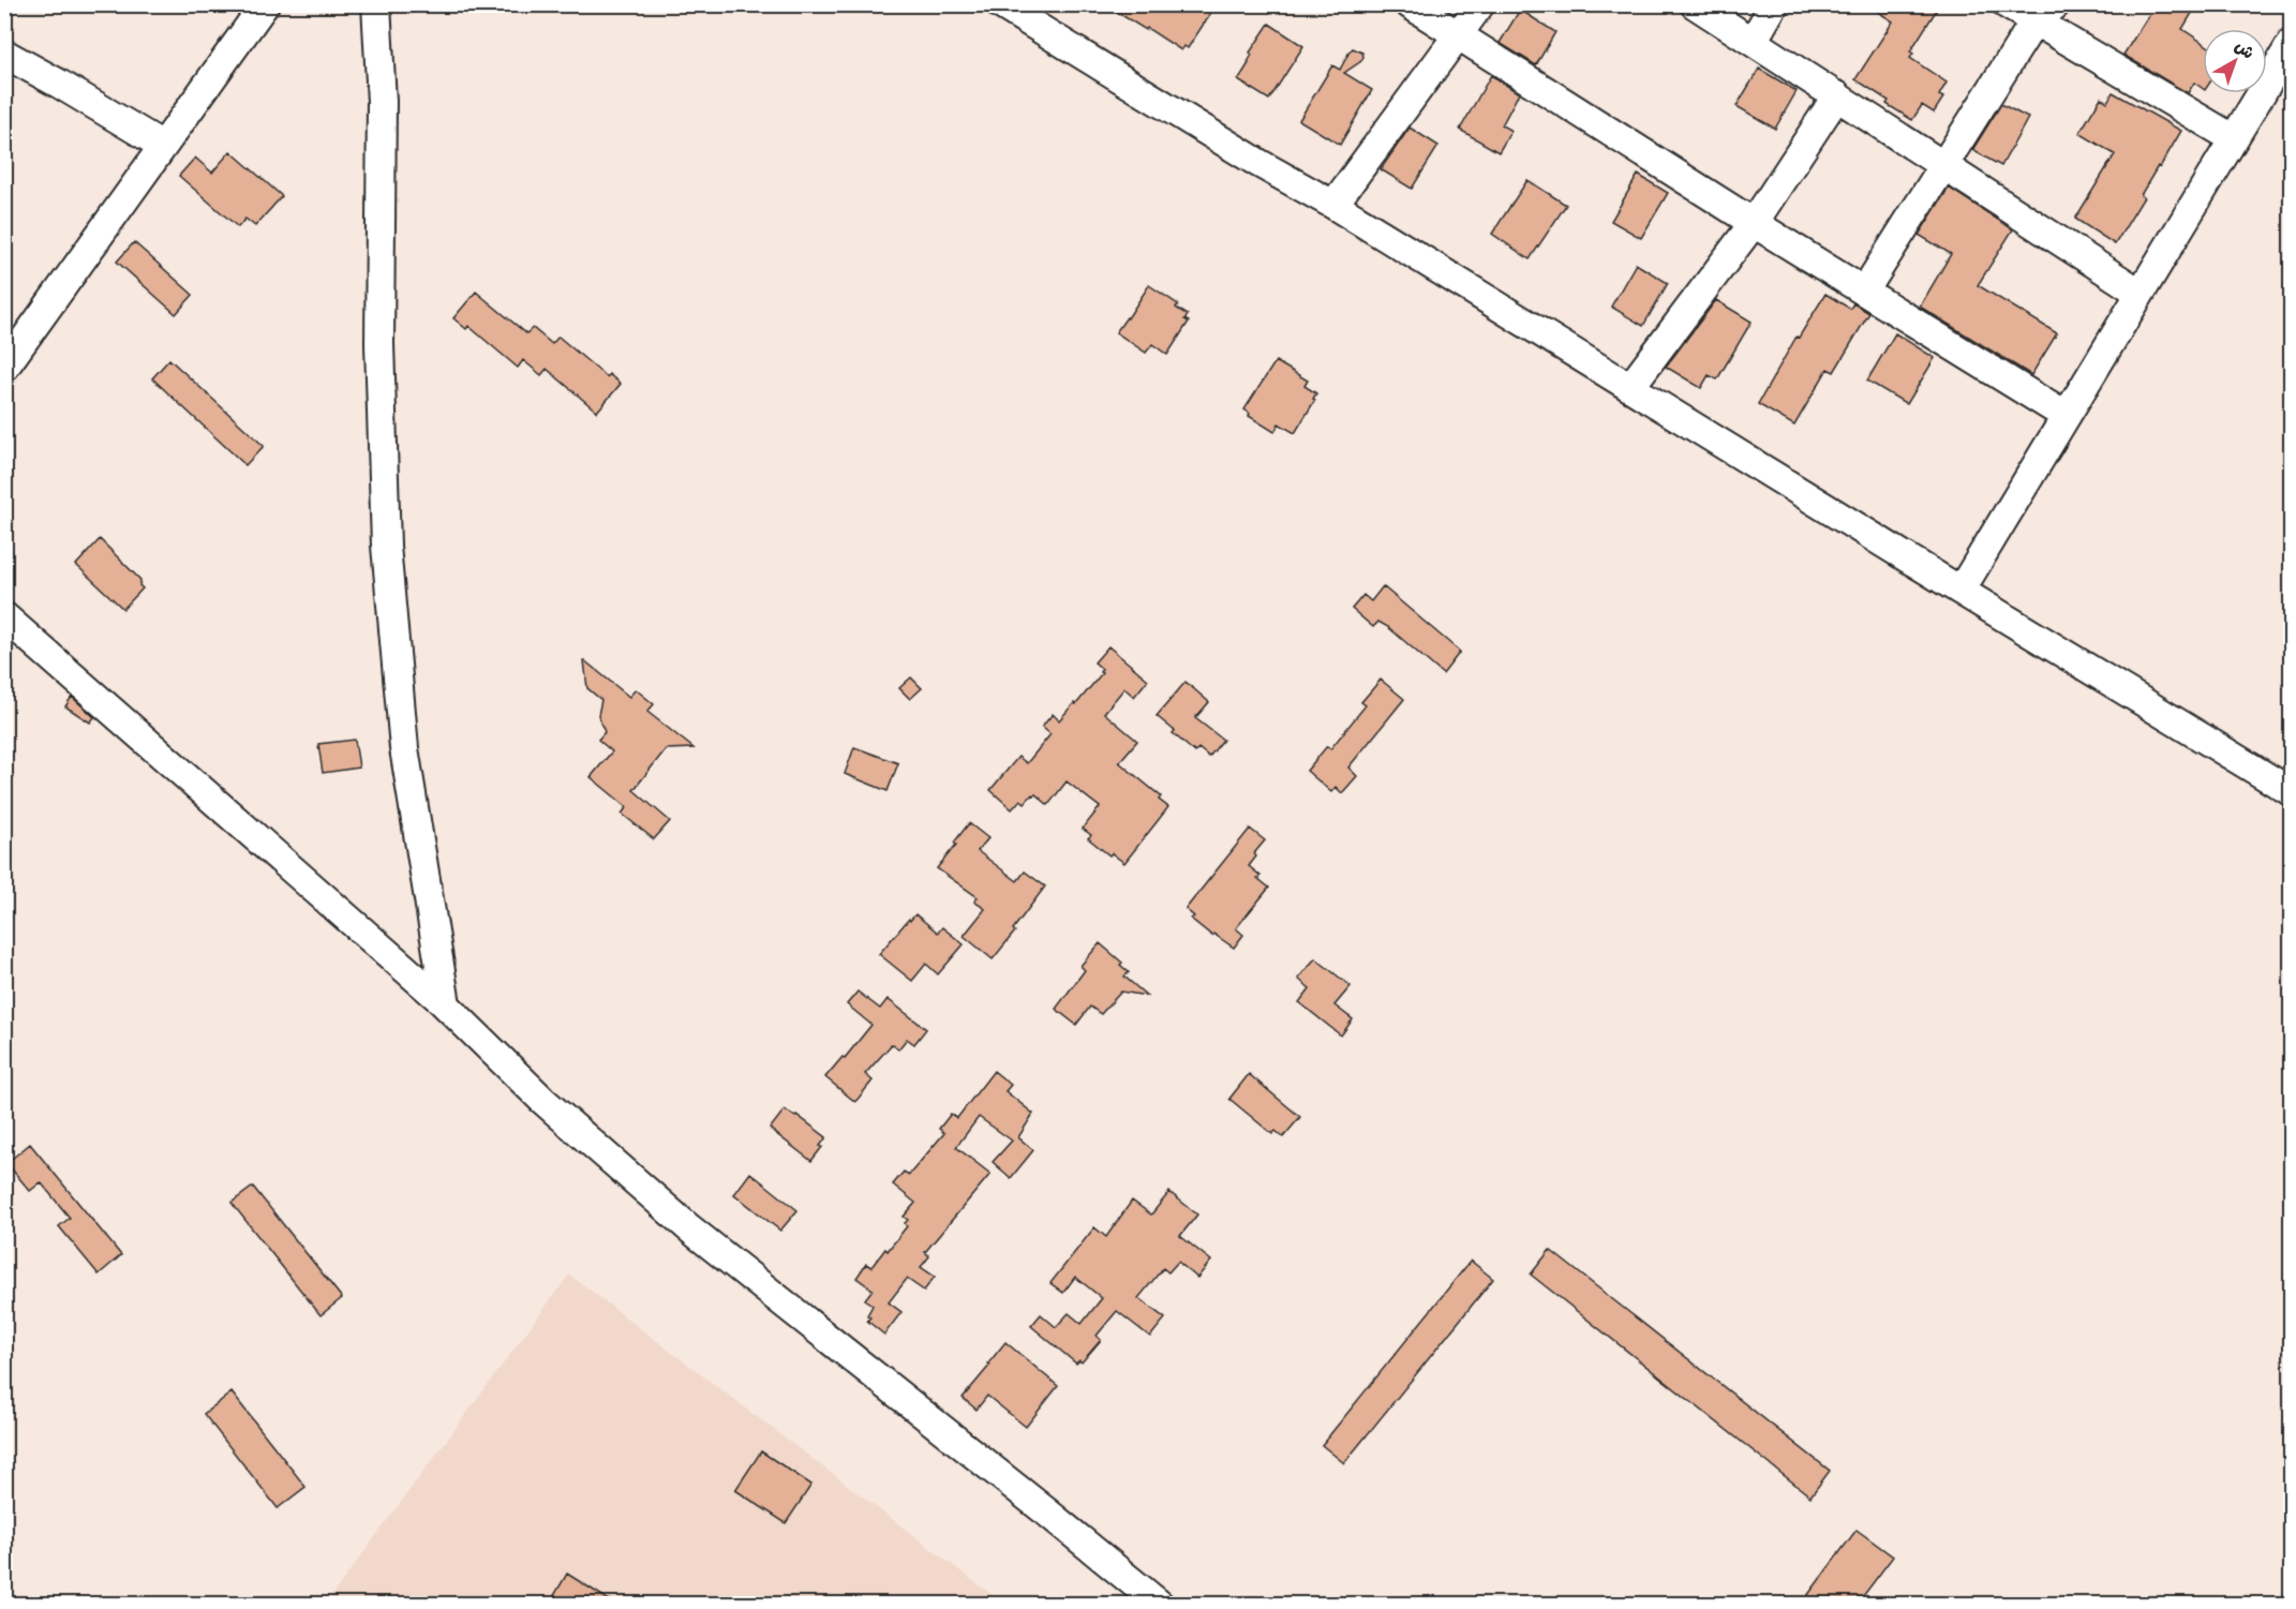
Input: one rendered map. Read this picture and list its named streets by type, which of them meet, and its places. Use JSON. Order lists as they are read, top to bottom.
{
  "north": "top right"
}
